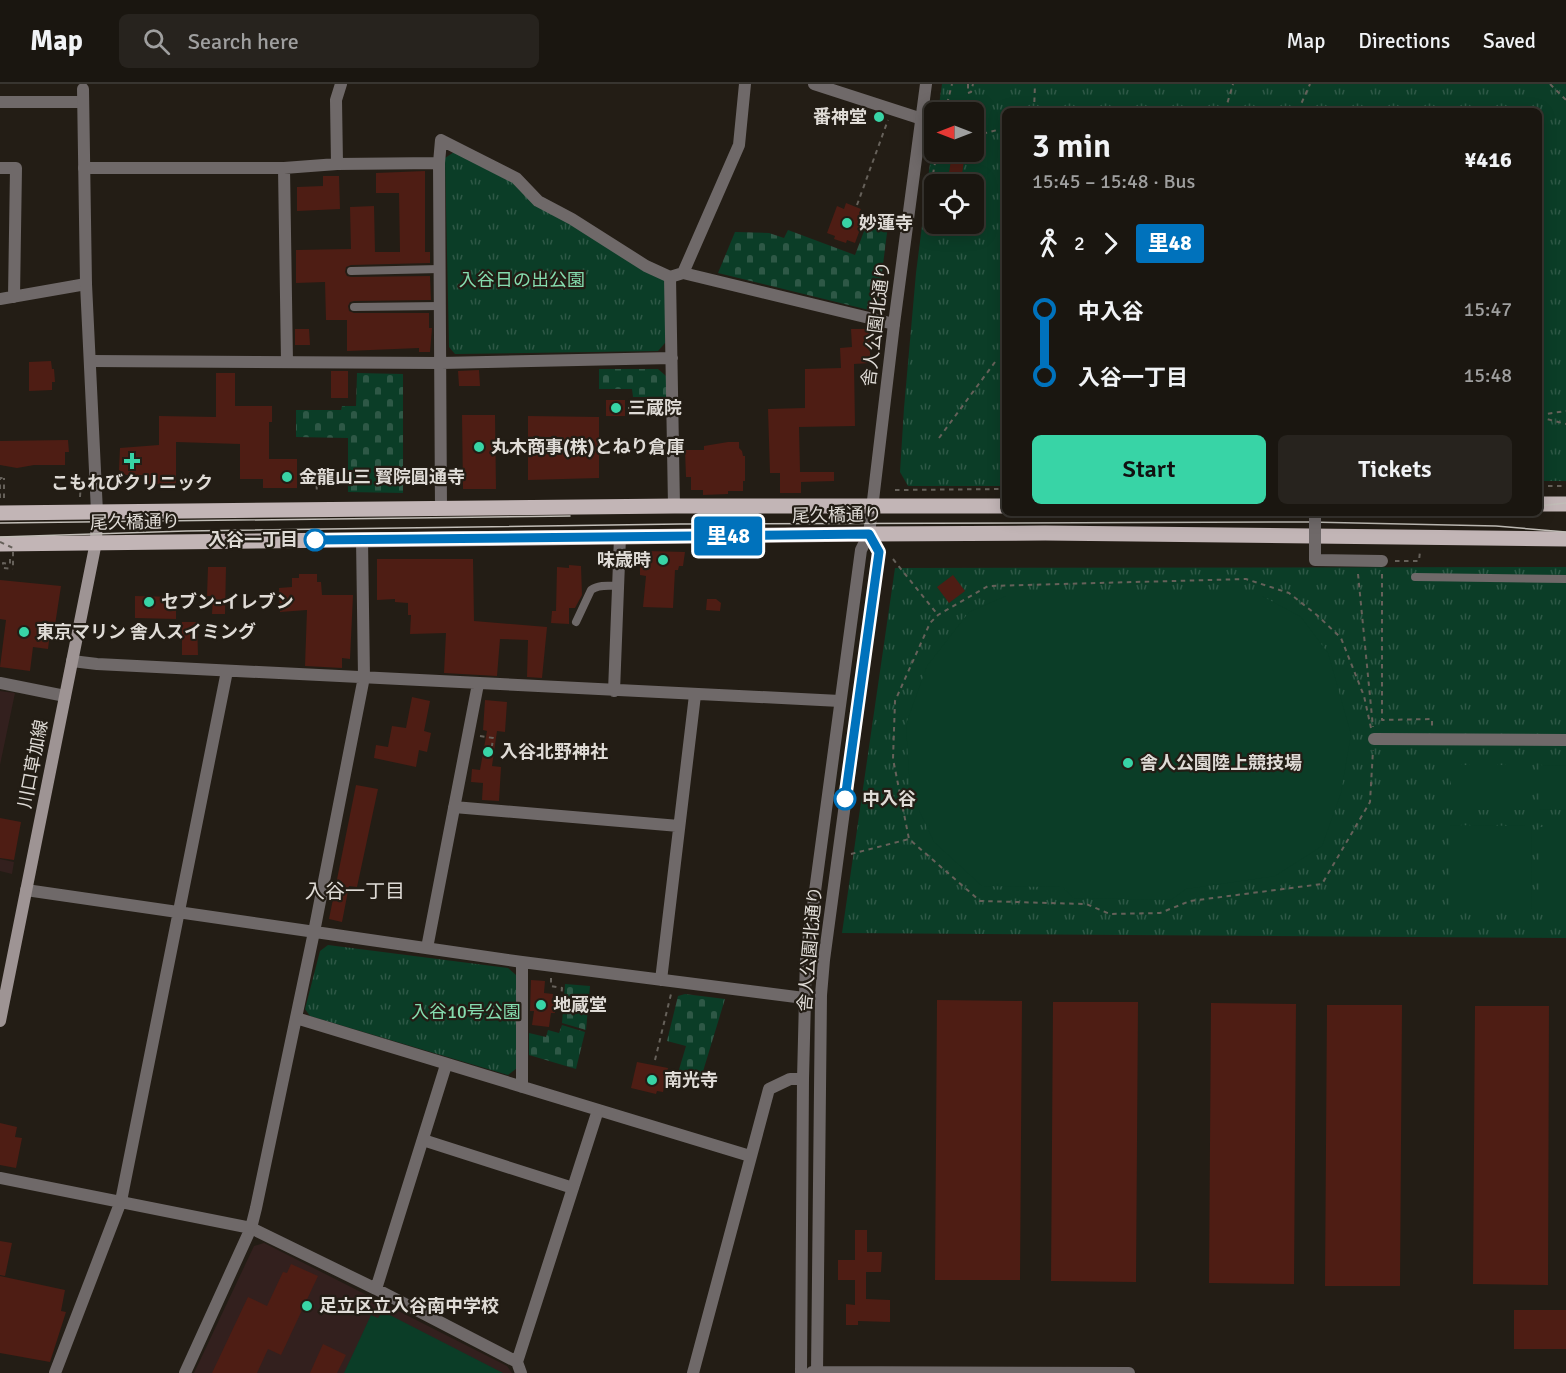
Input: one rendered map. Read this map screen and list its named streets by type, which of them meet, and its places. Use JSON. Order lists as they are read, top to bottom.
{
  "streets": {
    "main road": ["尾久橋通り", "川口草加線"],
    "street": ["舎人公園北通り"]
  },
  "crossings": [
    ["舎人公園北通り", "尾久橋通り"],
    ["尾久橋通り", "川口草加線"]
  ],
  "districts": ["入谷一丁目"],
  "parks": ["入谷日の出公園", "入谷10号公園"],
  "places": {
    "other": [
      "番神堂",
      "妙蓮寺",
      "三蔵院",
      "丸木商事(株)とねり倉庫",
      "金龍山三 寳院圓通寺",
      "入谷一丁目",
      "味歳時",
      "セブン-イレブン",
      "東京マリン 舎人スイミング",
      "入谷北野神社",
      "舎人公園陸上競技場",
      "中入谷",
      "地蔵堂",
      "南光寺",
      "足立区立入谷南中学校"
    ],
    "health": ["こもれびクリニック"]
  },
  "lines": ["bus line 里48"],
  "north": "left",
  "page": {
    "header": "Map",
    "search": "Search here",
    "nav": ["Map", "Directions", "Saved"],
    "on_map": "里48",
    "heading": ["3 min", "15:45 – 15:48 · Bus", "¥416"],
    "legs": ["2", "里48"],
    "list": [
      {
        "name": "中入谷",
        "value": "15:47"
      },
      {
        "name": "入谷一丁目",
        "value": "15:48"
      }
    ],
    "buttons": ["Start", "Tickets"]
  }
}
